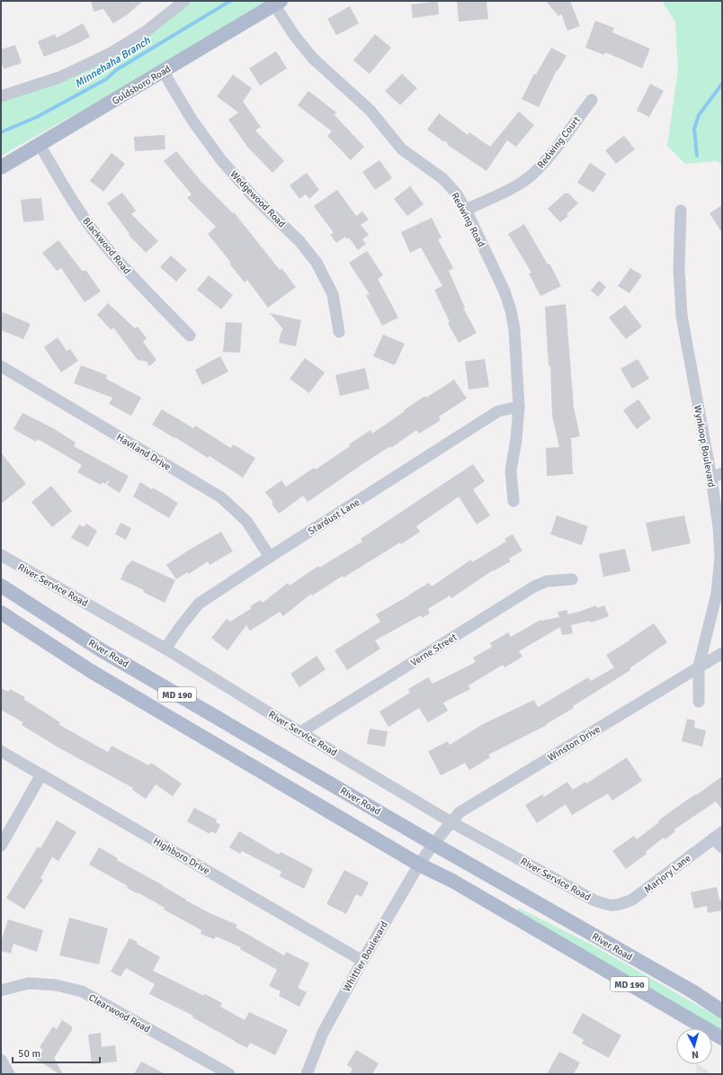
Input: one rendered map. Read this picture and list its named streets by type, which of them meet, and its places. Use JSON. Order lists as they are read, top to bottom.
{
  "streets": {
    "main road": ["Goldsboro Road", "River Road", "MD 190"],
    "street": [
      "Redwing Court",
      "Wedgewood Road",
      "Redwing Road",
      "Blackwood Road",
      "Wynkoop Boulevard",
      "Haviland Drive",
      "Stardust Lane",
      "River Service Road",
      "Verne Street",
      "Winston Drive",
      "Highboro Drive",
      "Marjory Lane",
      "Whittier Boulevard",
      "Clearwood Road"
    ]
  },
  "crossings": [
    ["Goldsboro Road", "Wedgewood Road"],
    ["Goldsboro Road", "Redwing Road"],
    ["Goldsboro Road", "Blackwood Road"],
    ["Redwing Court", "Redwing Road"],
    ["Redwing Road", "Stardust Lane"],
    ["Wynkoop Boulevard", "Winston Drive"],
    ["Haviland Drive", "Stardust Lane"],
    ["Stardust Lane", "River Service Road"],
    ["River Service Road", "Verne Street"],
    ["River Service Road", "Winston Drive"],
    ["River Service Road", "Marjory Lane"],
    ["River Road", "Winston Drive"],
    ["River Road", "Whittier Boulevard"],
    ["MD 190", "Whittier Boulevard"],
    ["Winston Drive", "Whittier Boulevard"],
    ["Highboro Drive", "Whittier Boulevard"]
  ],
  "water": ["Minnehaha Branch"],
  "scale_bar": "50 m",
  "north": "bottom"
}
